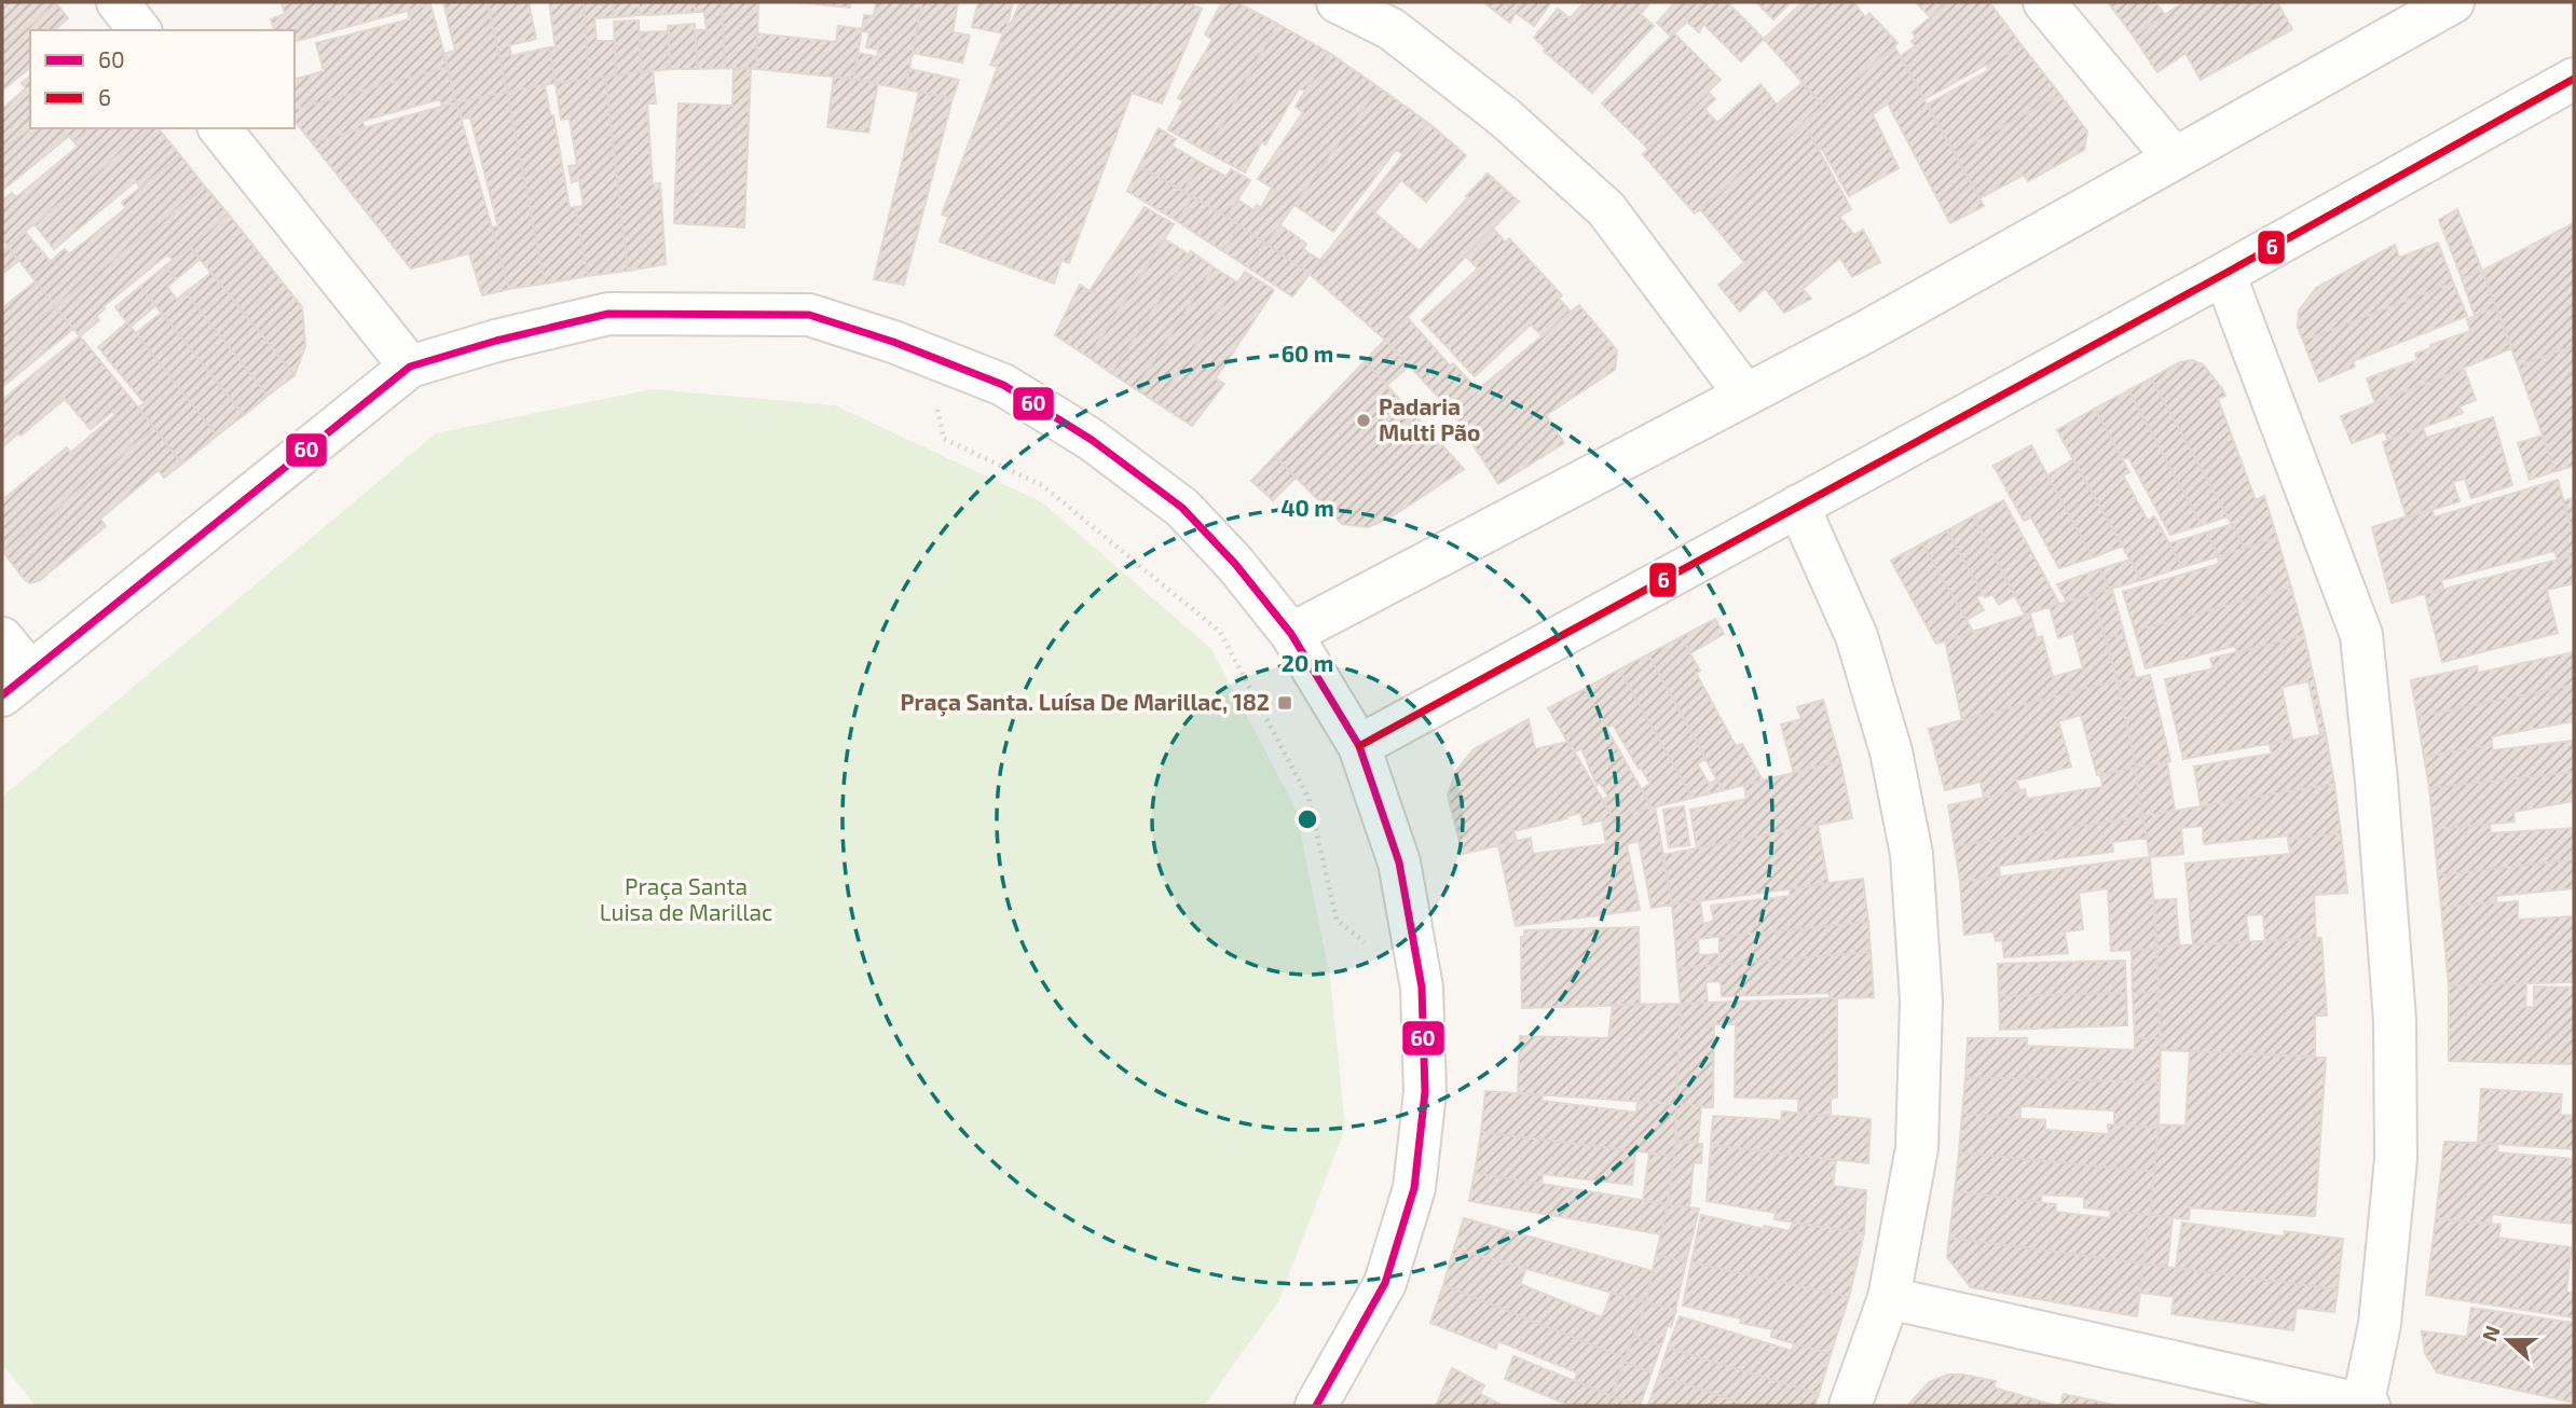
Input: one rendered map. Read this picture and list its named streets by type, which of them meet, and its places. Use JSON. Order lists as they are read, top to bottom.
{
  "parks": ["Praça Santa Luisa de Marillac"],
  "places": {
    "other": ["Padaria Multi Pão"],
    "transit": ["Praça Santa. Luísa De Marillac, 182"]
  },
  "lines": ["transit line 6", "transit line 60"],
  "legend": ["60", "6"],
  "north": "left",
  "rings": ["60 m", "40 m", "20 m"]
}
